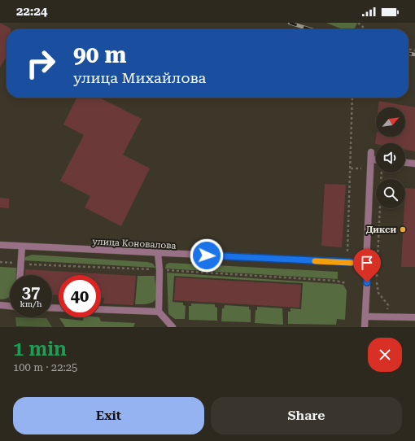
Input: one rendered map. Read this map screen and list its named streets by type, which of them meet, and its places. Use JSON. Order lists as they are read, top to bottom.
{
  "streets": {
    "street": ["улица Коновалова"]
  },
  "places": ["Дикси"],
  "north": "top right",
  "page": {
    "status": "22:24",
    "turn": ["90 m", "улица Михайлова"],
    "speed": "37 km/h",
    "limit": "40",
    "heading": ["1 min", "100 m · 22:25"],
    "buttons": ["Exit", "Share"]
  }
}
